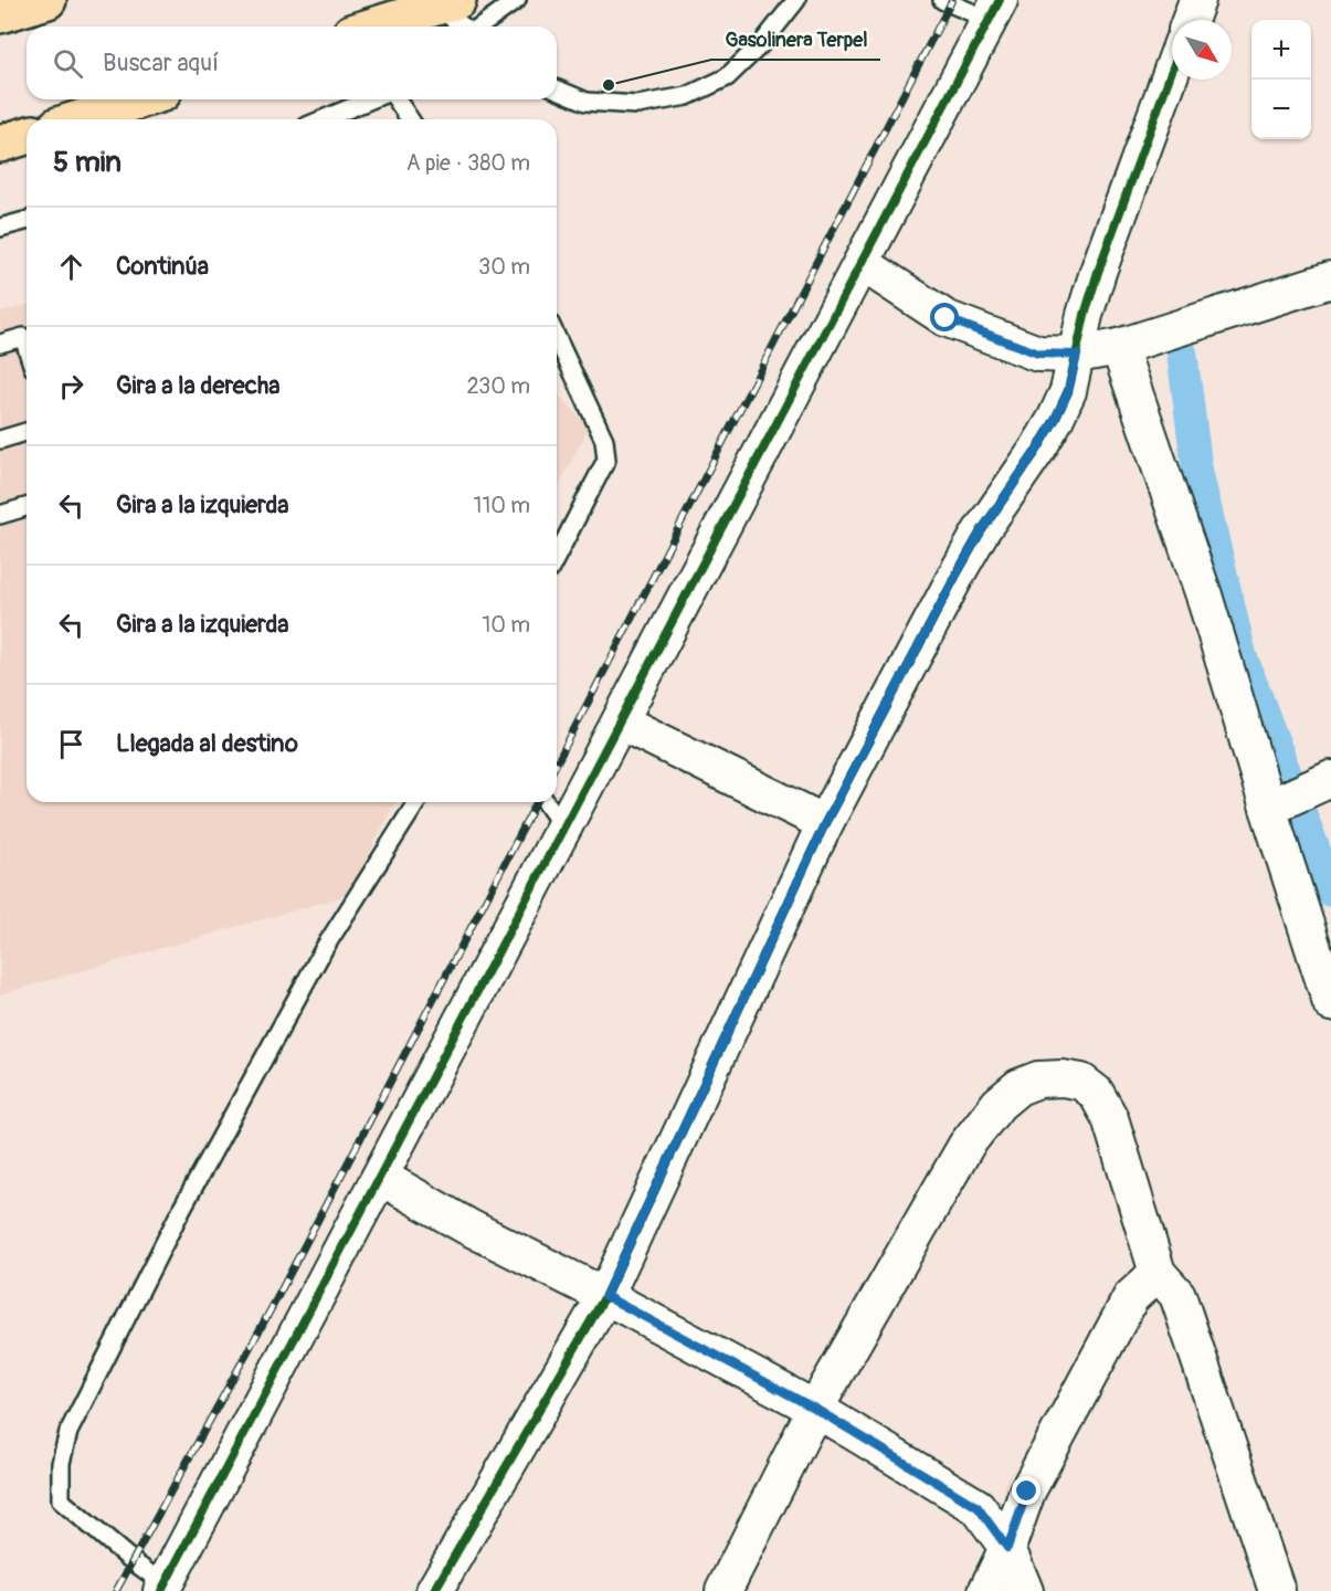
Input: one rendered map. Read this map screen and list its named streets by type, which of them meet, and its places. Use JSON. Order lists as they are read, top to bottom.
{
  "places": ["Gasolinera Terpel"],
  "north": "bottom right",
  "page": {
    "map_buttons": ["+", "−"],
    "search": "Buscar aquí",
    "heading": ["5 min", "A pie · 380 m"],
    "list": [
      ["Continúa", "30 m"],
      ["Gira a la derecha", "230 m"],
      ["Gira a la izquierda", "110 m"],
      ["Gira a la izquierda", "10 m"],
      "Llegada al destino"
    ]
  }
}
